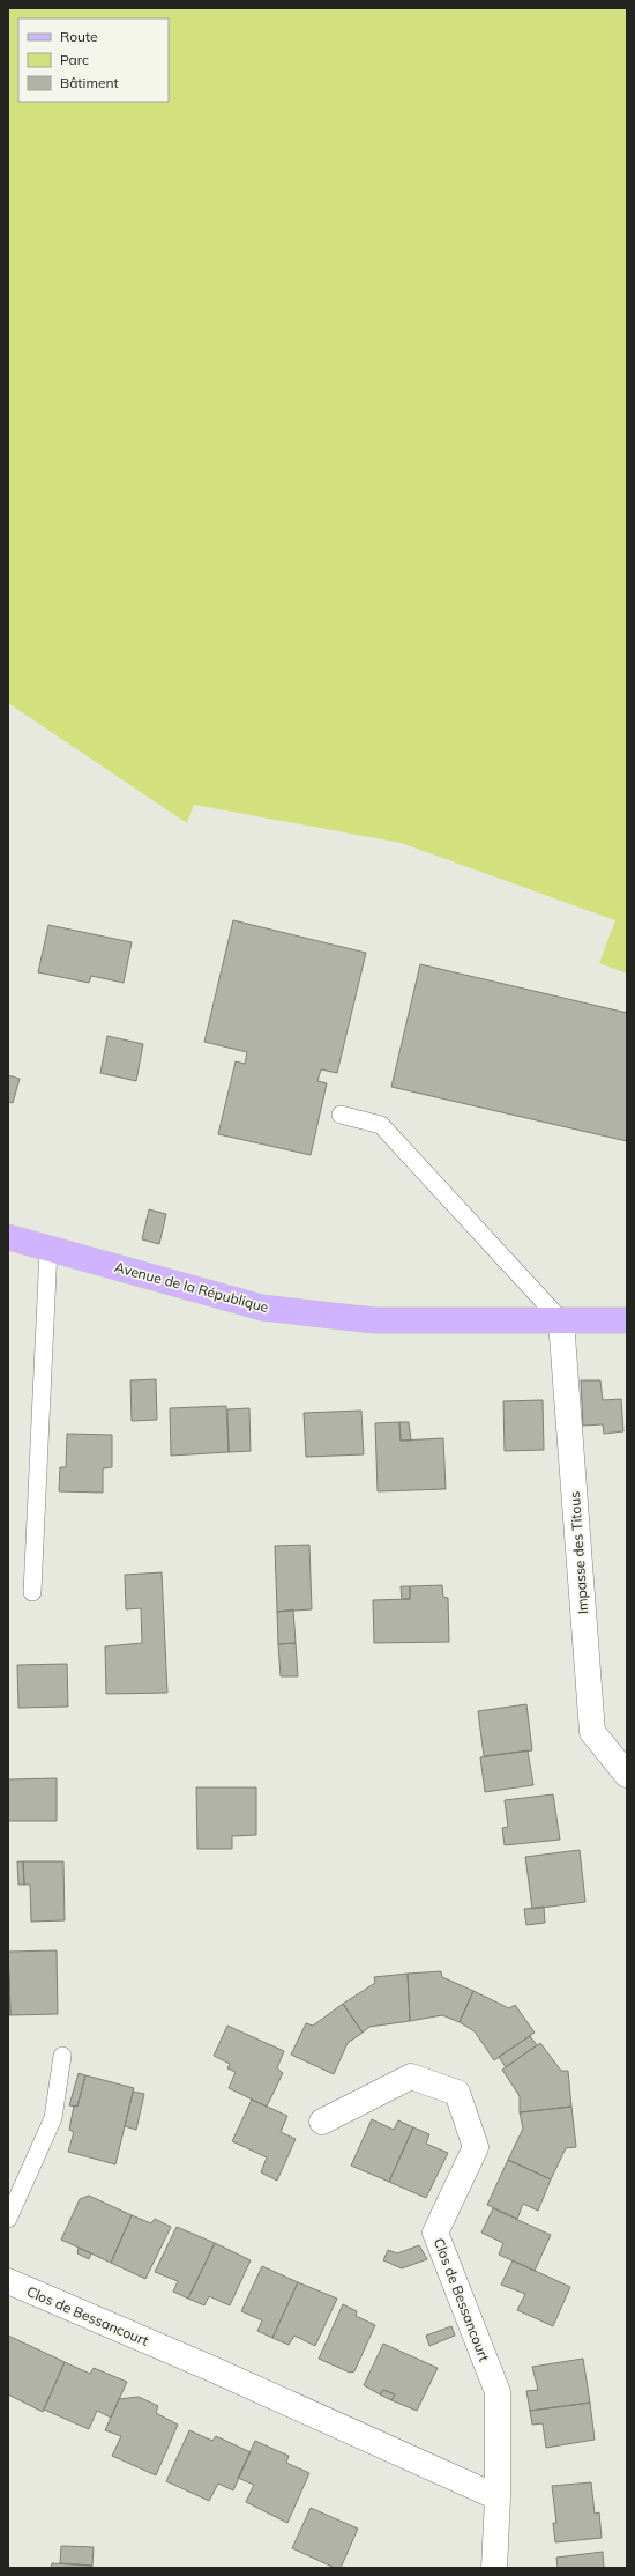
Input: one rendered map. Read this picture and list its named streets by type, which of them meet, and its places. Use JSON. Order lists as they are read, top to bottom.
{
  "streets": {
    "main road": ["Avenue de la République"],
    "street": ["Impasse des Titous", "Clos de Bessancourt"]
  },
  "crossings": [
    ["Avenue de la République", "Impasse des Titous"]
  ],
  "legend": ["Route", "Parc", "Bâtiment"]
}
